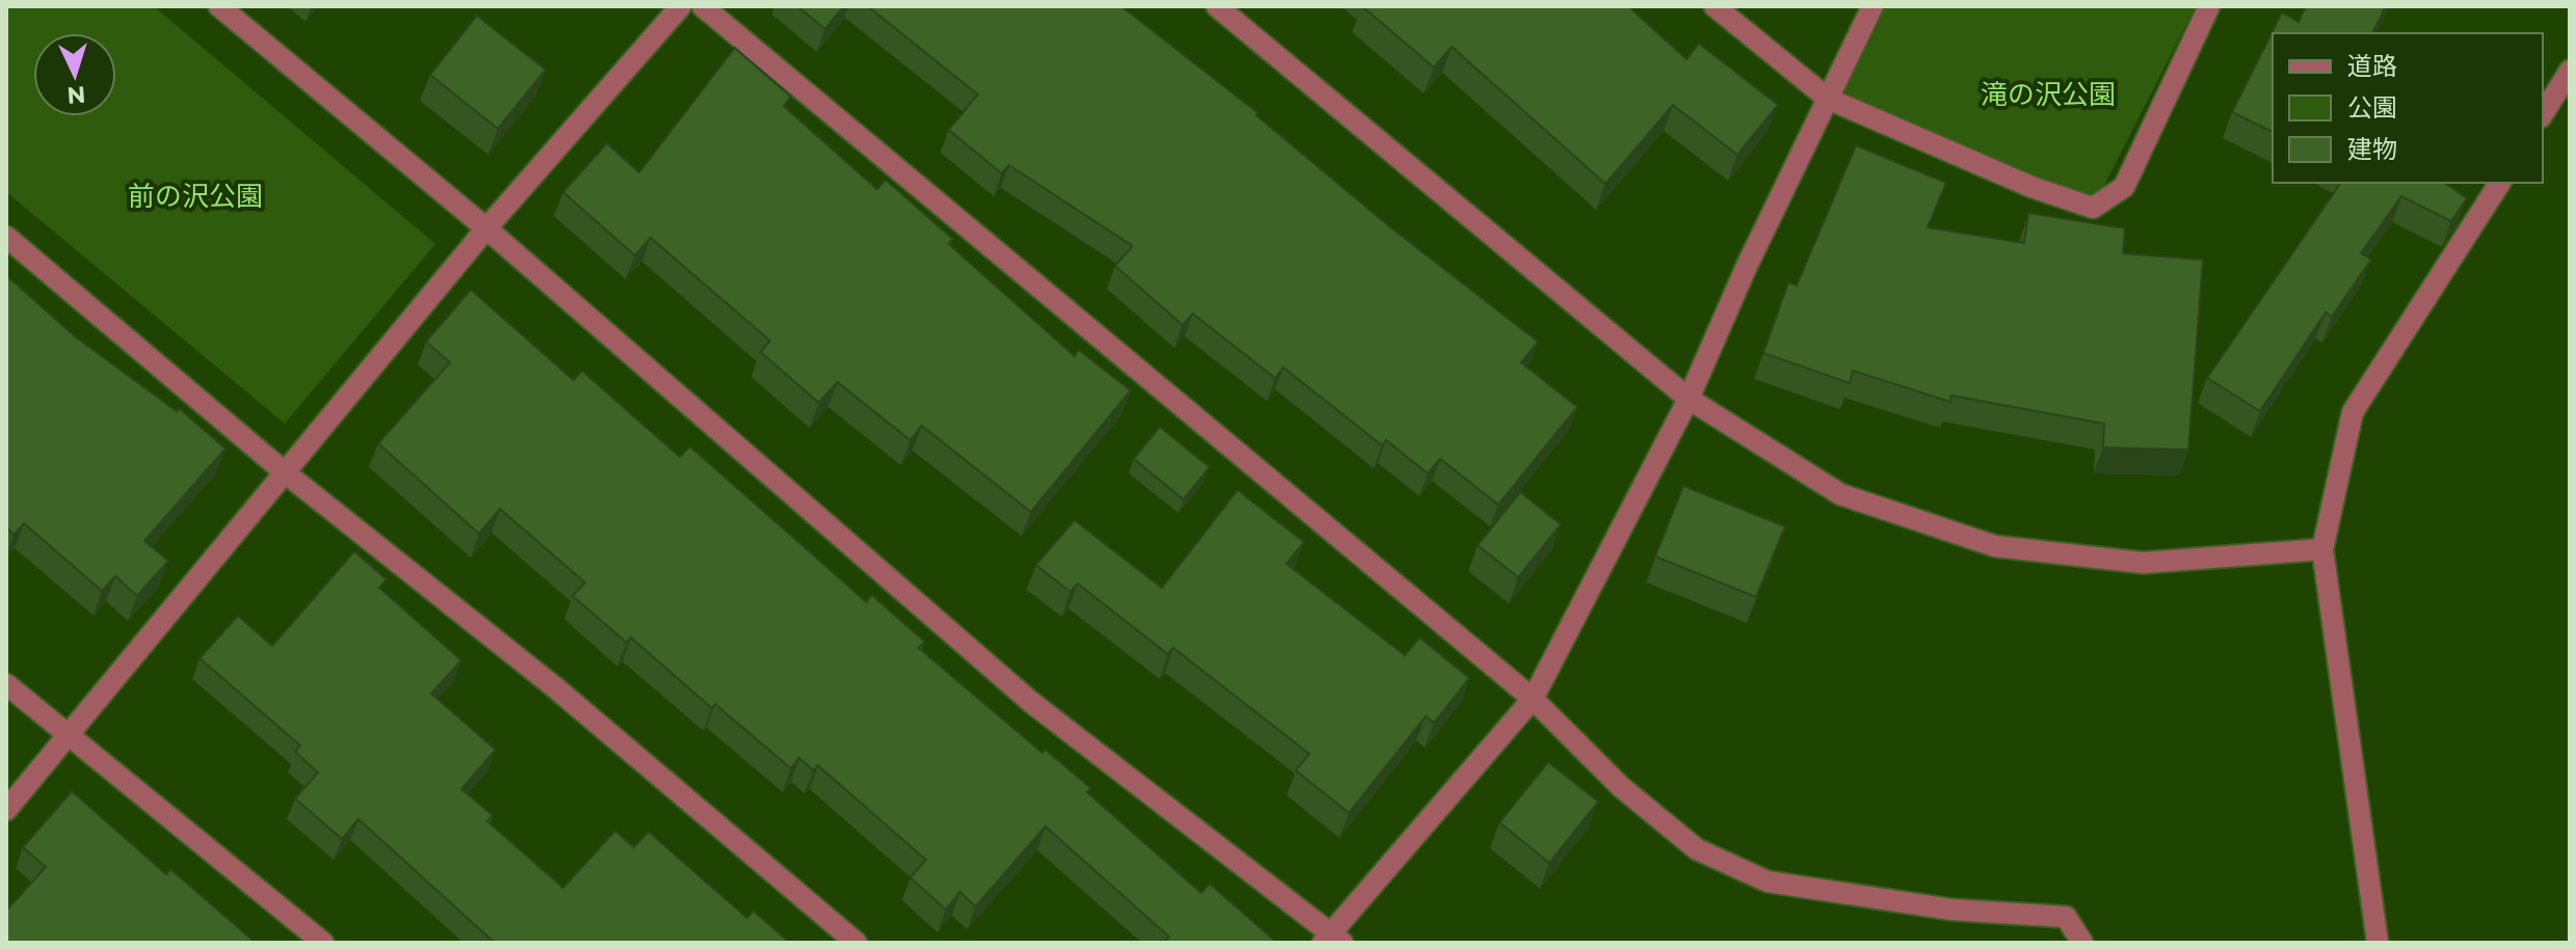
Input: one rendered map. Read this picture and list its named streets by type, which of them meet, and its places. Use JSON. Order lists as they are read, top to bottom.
{
  "parks": ["滝の沢公園", "前の沢公園"],
  "legend": ["道路", "公園", "建物"],
  "north": "bottom"
}
